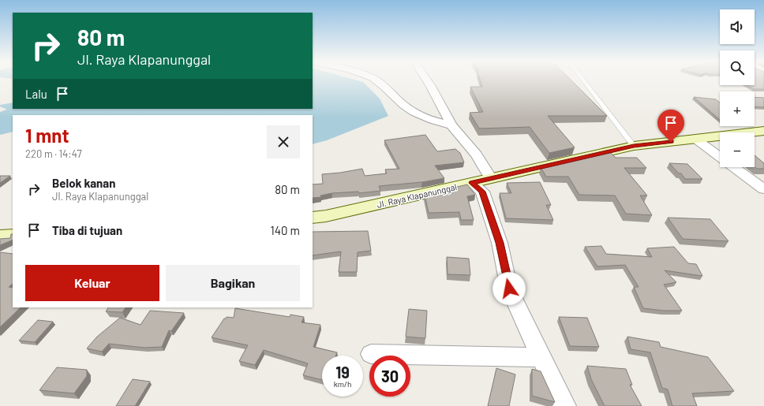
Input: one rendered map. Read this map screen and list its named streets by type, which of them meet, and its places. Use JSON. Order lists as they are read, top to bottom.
{
  "streets": {
    "street": ["Jl. Raya Klapanunggal"]
  },
  "page": {
    "map_buttons": ["+", "−"],
    "turn": ["80 m", "Jl. Raya Klapanunggal"],
    "then": "Lalu",
    "heading": ["1 mnt", "220 m · 14:47"],
    "list": [
      {
        "name": "Belok kanan",
        "note": "Jl. Raya Klapanunggal",
        "value": "80 m"
      },
      {
        "name": "Tiba di tujuan",
        "value": "140 m"
      }
    ],
    "buttons": ["Keluar", "Bagikan"],
    "speed": "19 km/h",
    "limit": "30"
  }
}
